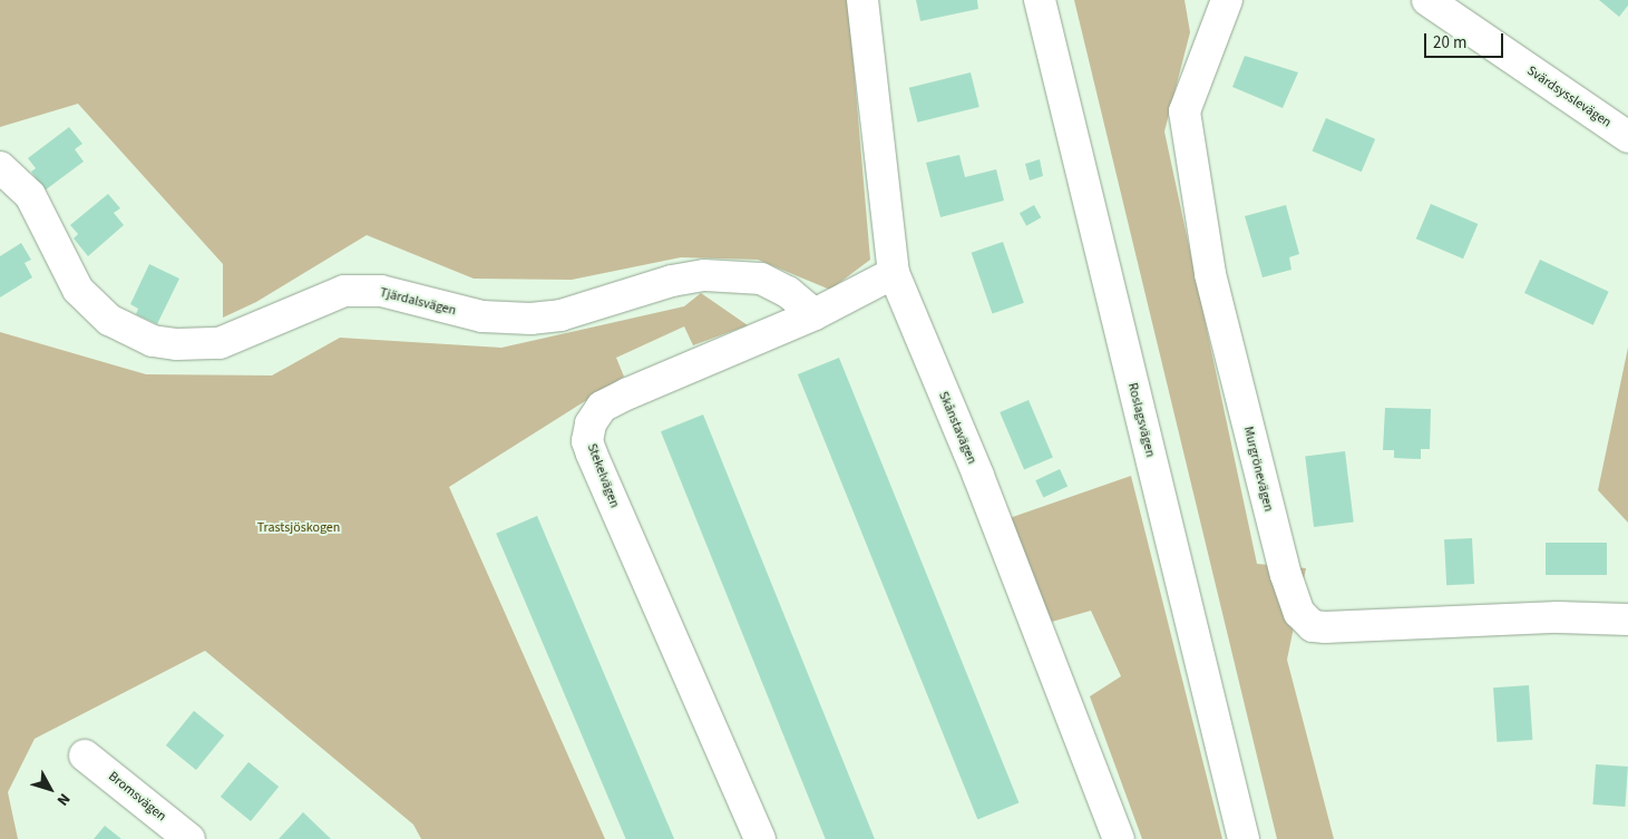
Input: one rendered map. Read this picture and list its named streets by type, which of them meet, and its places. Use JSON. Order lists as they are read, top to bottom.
{
  "streets": {
    "street": [
      "Svärdsysslevägen",
      "Tjärdalsvägen",
      "Roslagsvägen",
      "Skånstavägen",
      "Murgrönevägen",
      "Stekelvägen",
      "Bromsvägen"
    ]
  },
  "crossings": [
    ["Tjärdalsvägen", "Stekelvägen"],
    ["Skånstavägen", "Stekelvägen"]
  ],
  "parks": ["Trastsjöskogen"],
  "scale_bar": "20 m",
  "north": "bottom right"
}
